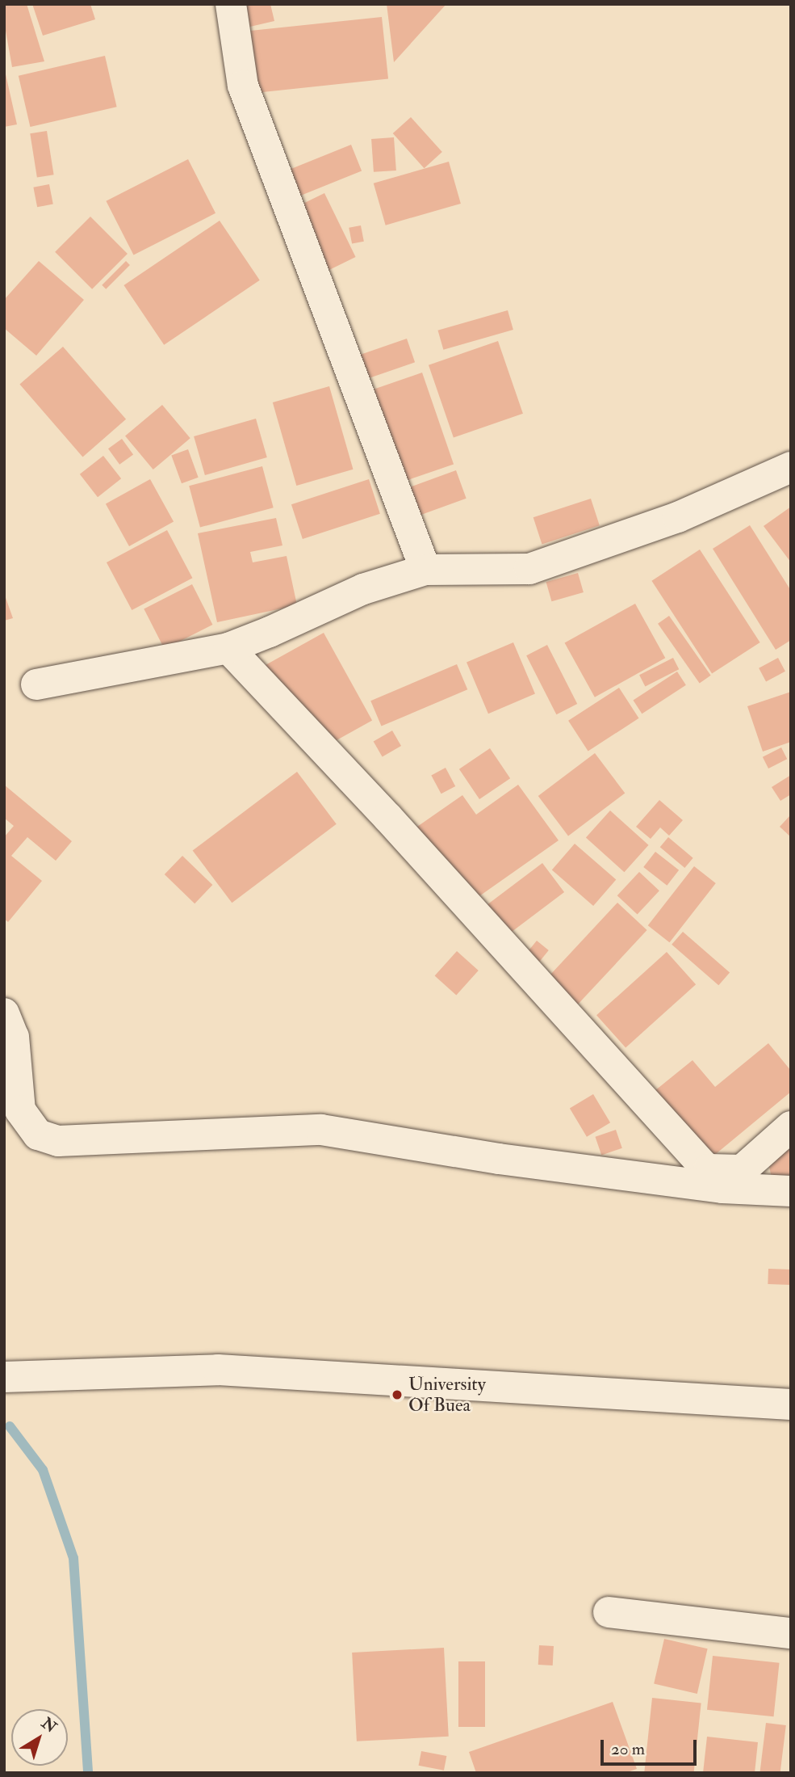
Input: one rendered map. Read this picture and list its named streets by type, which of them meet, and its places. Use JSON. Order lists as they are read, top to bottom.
{
  "places": ["University Of Buea"],
  "scale_bar": "20 m",
  "north": "top right"
}
